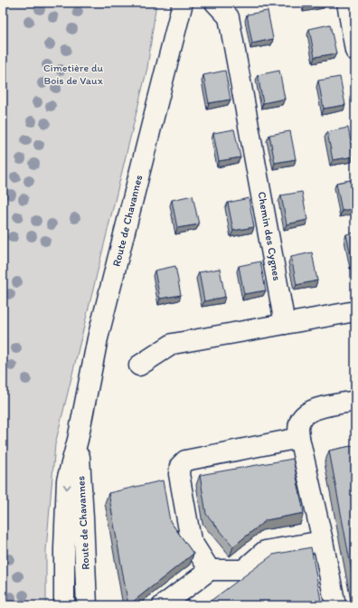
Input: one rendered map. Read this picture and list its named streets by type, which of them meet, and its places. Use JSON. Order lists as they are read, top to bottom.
{
  "streets": {
    "street": ["Route de Chavannes", "Chemin des Cygnes"]
  },
  "parks": ["Cimetière du Bois de Vaux"]
}
